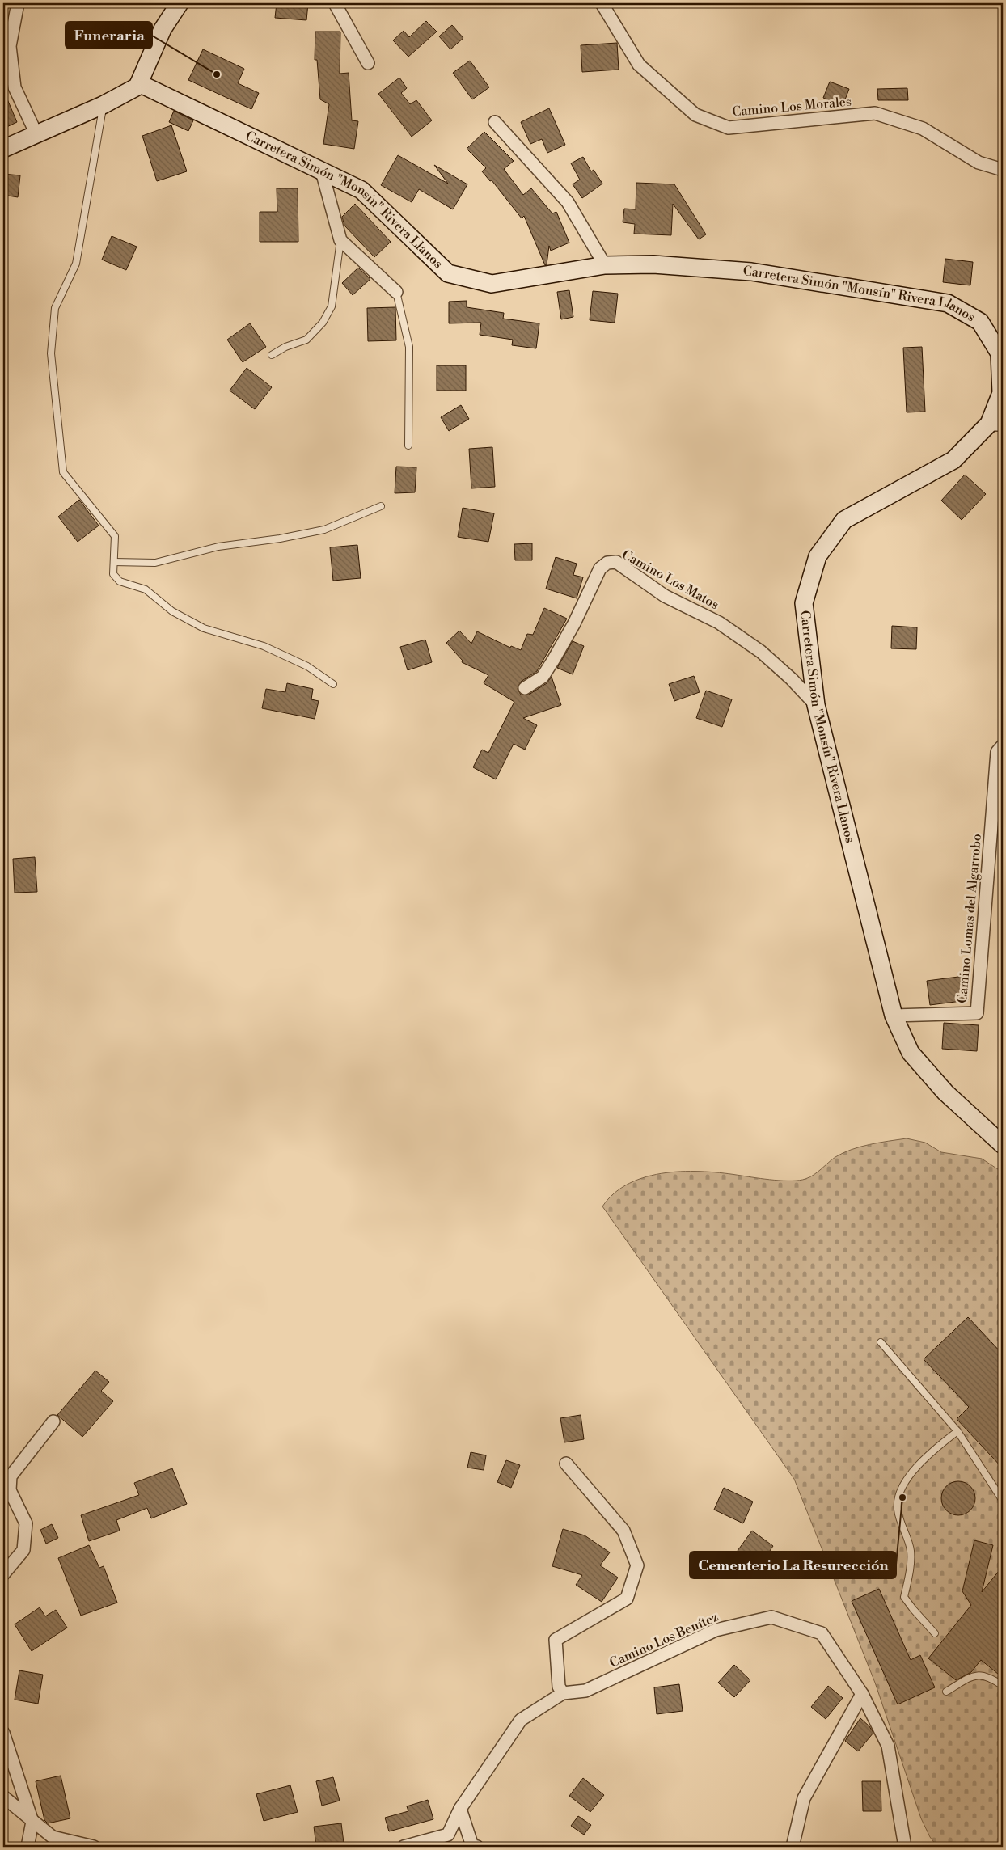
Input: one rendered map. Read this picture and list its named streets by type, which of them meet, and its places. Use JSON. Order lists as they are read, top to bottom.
{
  "streets": {
    "street": [
      "Camino Los Morales",
      "Carretera Simón \"Monsín\" Rivera Llanos",
      "Camino Los Matos",
      "Camino Lomas del Algarrobo",
      "Camino Los Benítez"
    ]
  },
  "crossings": [
    ["Carretera Simón \"Monsín\" Rivera Llanos", "Camino Los Matos"],
    ["Carretera Simón \"Monsín\" Rivera Llanos", "Camino Lomas del Algarrobo"]
  ],
  "places": ["Funeraria", "Cementerio La Resurección"]
}
